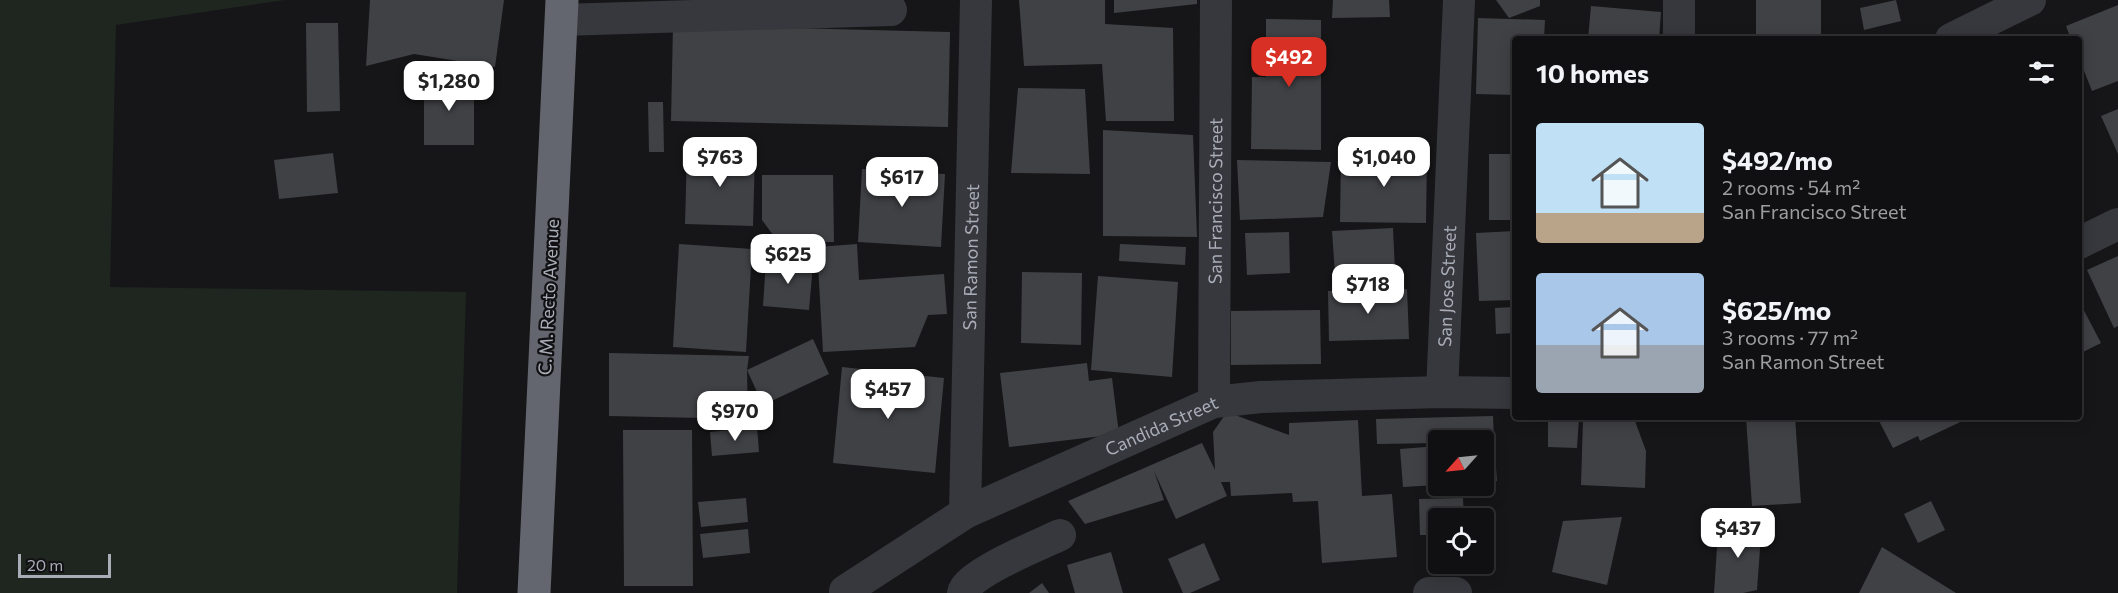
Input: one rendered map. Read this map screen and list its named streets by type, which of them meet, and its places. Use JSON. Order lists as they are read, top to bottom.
{
  "streets": {
    "highway": ["C. M. Recto Avenue"],
    "street": [
      "San Francisco Street",
      "San Ramon Street",
      "San Jose Street",
      "Candida Street"
    ]
  },
  "crossings": [
    ["San Francisco Street", "Candida Street"],
    ["San Ramon Street", "Candida Street"],
    ["San Jose Street", "Candida Street"]
  ],
  "scale_bar": "20 m",
  "north": "bottom left",
  "page": {
    "heading": "10 homes",
    "price": [
      "$492",
      "$1,280",
      "$763",
      "$1,040",
      "$617",
      "$625",
      "$718",
      "$457",
      "$970",
      "$437"
    ],
    "list": [
      {
        "name": "$492/mo",
        "note": "2 rooms · 54 m² · San Francisco Street"
      },
      {
        "name": "$625/mo",
        "note": "3 rooms · 77 m² · San Ramon Street"
      }
    ],
    "scale": "20 m"
  }
}
